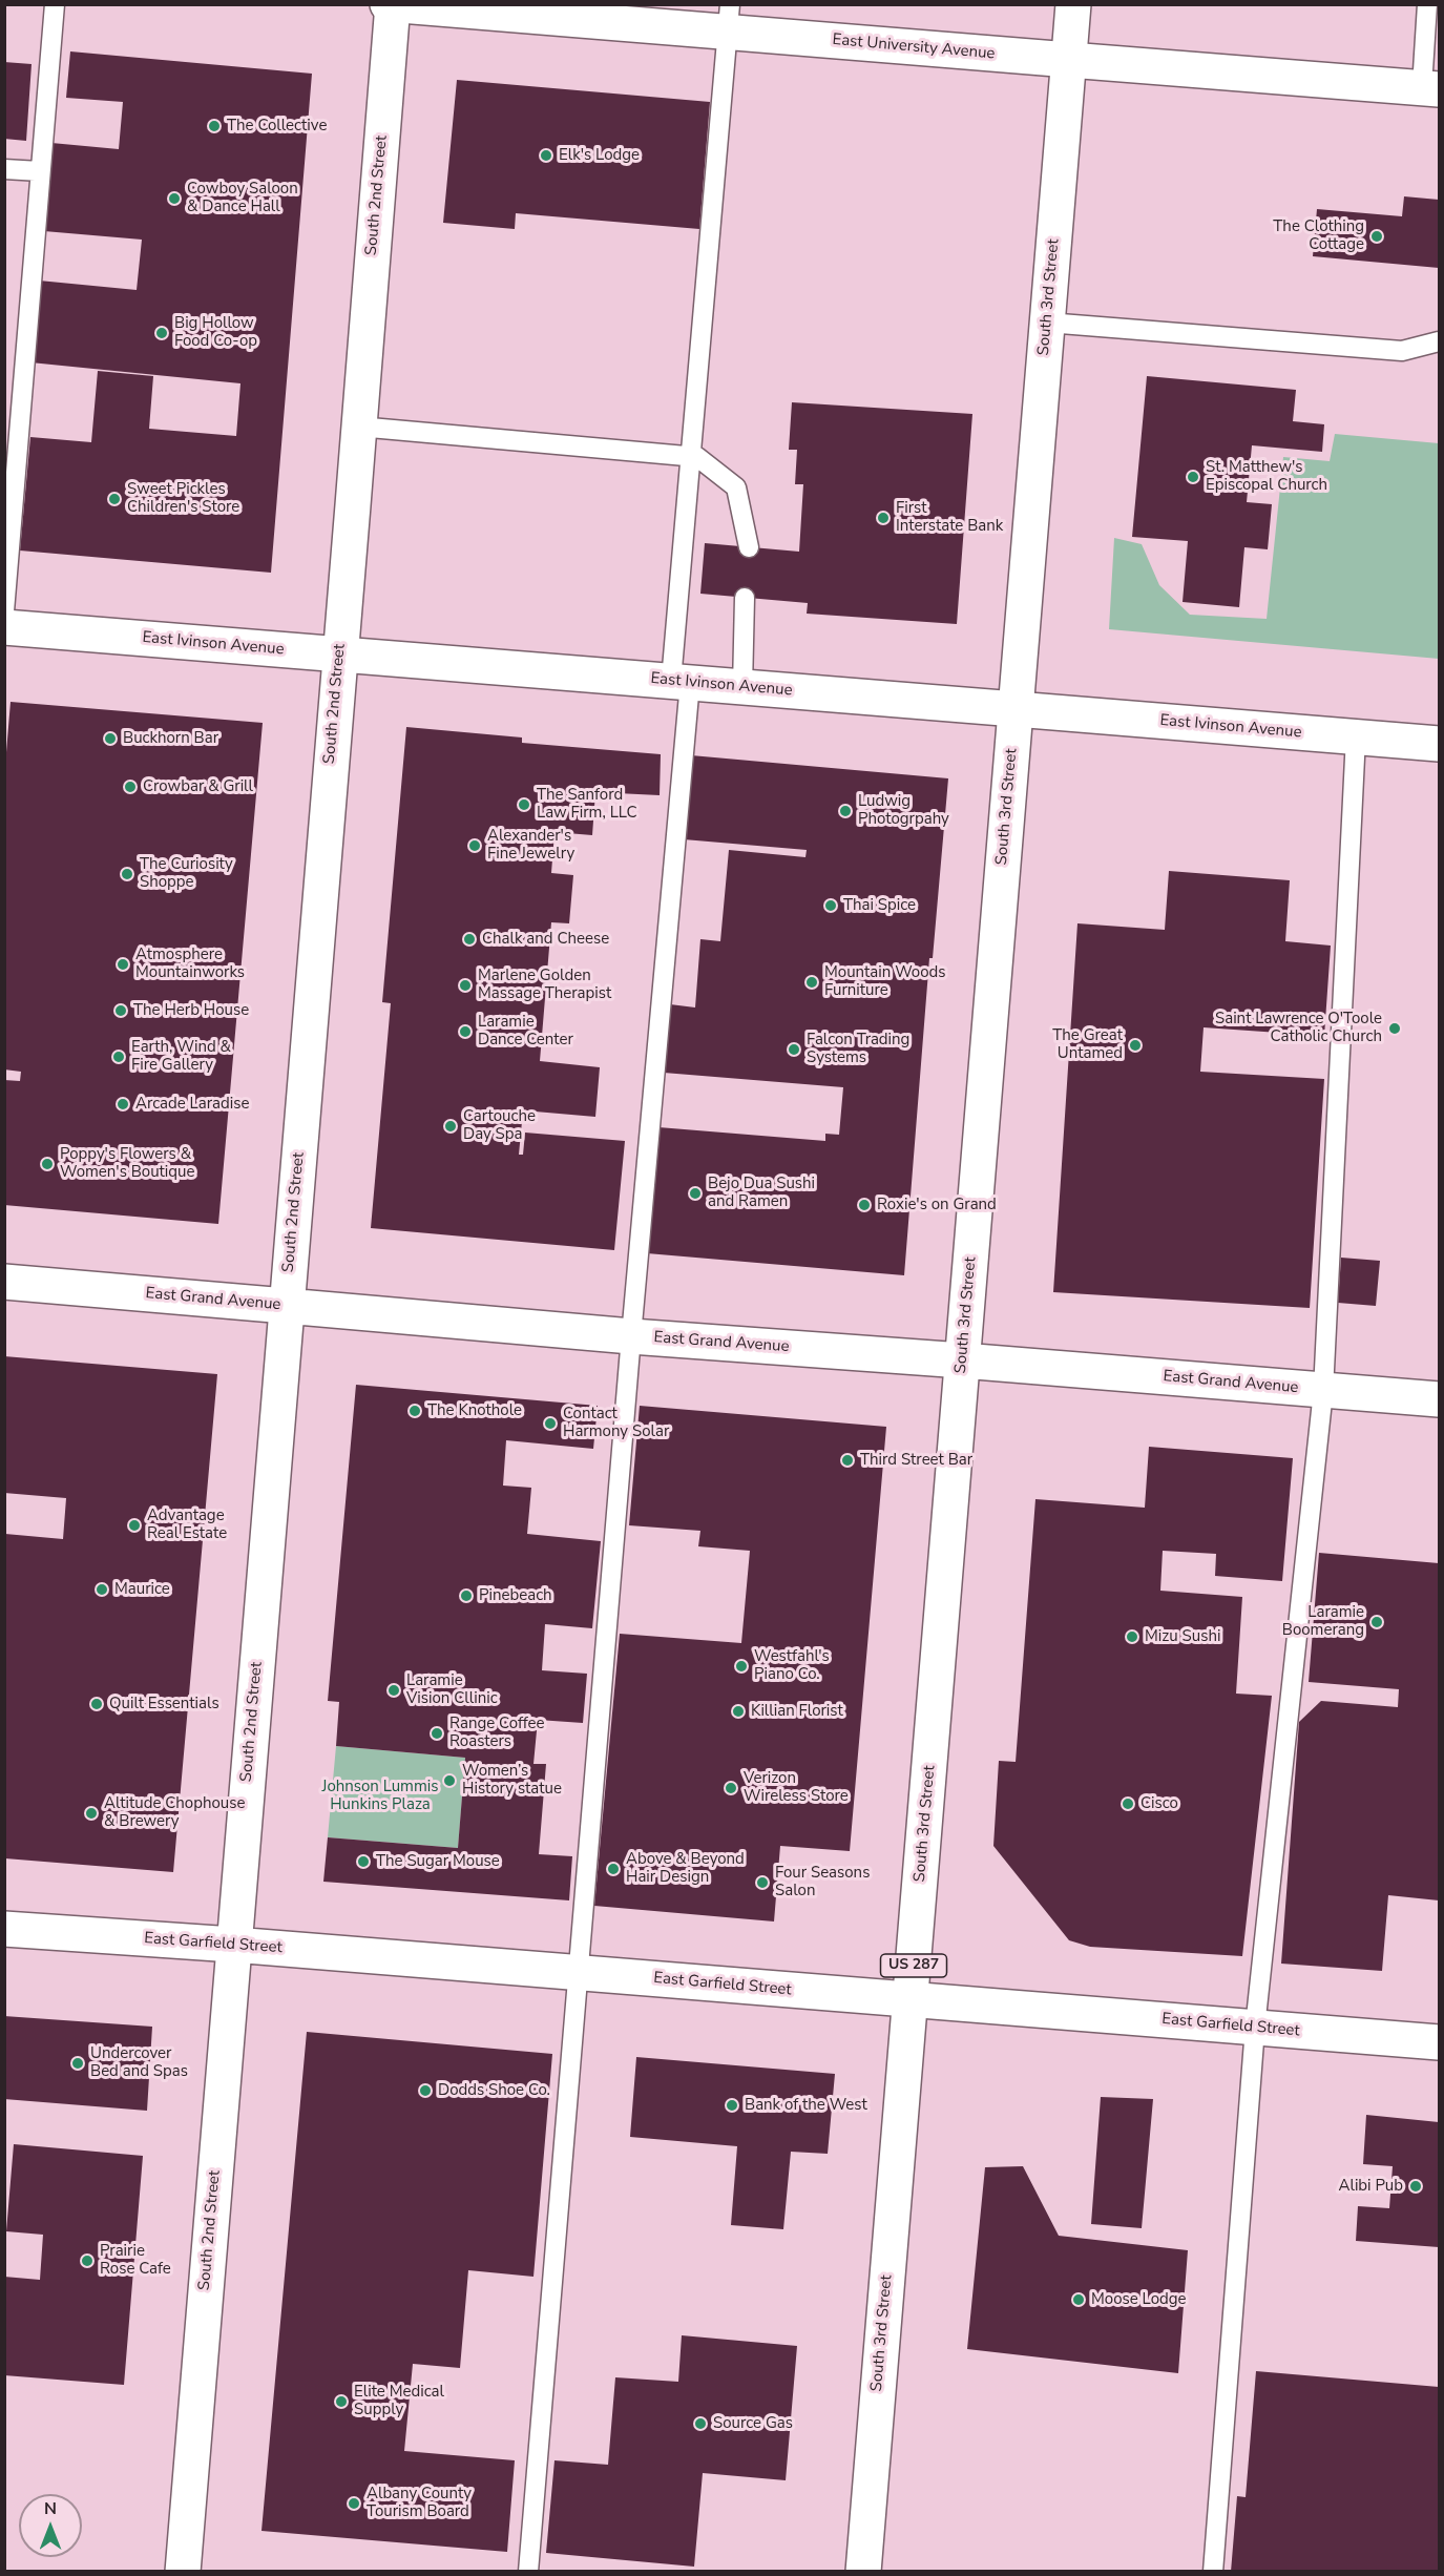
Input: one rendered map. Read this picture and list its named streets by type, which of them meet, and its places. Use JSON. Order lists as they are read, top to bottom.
{
  "streets": {
    "street": [
      "East University Avenue",
      "South 2nd Street",
      "South 3rd Street",
      "East Ivinson Avenue",
      "East Grand Avenue",
      "East Garfield Street",
      "US 287"
    ]
  },
  "crossings": [
    ["East University Avenue", "South 2nd Street"],
    ["East University Avenue", "South 3rd Street"],
    ["South 2nd Street", "East Ivinson Avenue"],
    ["South 2nd Street", "East Grand Avenue"],
    ["South 2nd Street", "East Garfield Street"],
    ["South 3rd Street", "East Ivinson Avenue"],
    ["South 3rd Street", "East Grand Avenue"],
    ["South 3rd Street", "East Garfield Street"]
  ],
  "parks": ["Johnson Lummis Hunkins Plaza"],
  "places": [
    "The Collective",
    "Elk's Lodge",
    "Cowboy Saloon & Dance Hall",
    "The Clothing Cottage",
    "Big Hollow Food Co-op",
    "St. Matthew's Episcopal Church",
    "Sweet Pickles Children's Store",
    "First Interstate Bank",
    "Buckhorn Bar",
    "Crowbar & Grill",
    "The Sanford Law Firm, LLC",
    "Ludwig Photogrpahy",
    "Alexander's Fine Jewelry",
    "The Curiosity Shoppe",
    "Thai Spice",
    "Chalk and Cheese",
    "Atmosphere Mountainworks",
    "Mountain Woods Furniture",
    "Marlene Golden Massage Therapist",
    "The Herb House",
    "Saint Lawrence O'Toole Catholic Church",
    "Laramie Dance Center",
    "The Great Untamed",
    "Falcon Trading Systems",
    "Earth, Wind & Fire Gallery",
    "Arcade Laradise",
    "Cartouche Day Spa",
    "Poppy's Flowers & Women's Boutique",
    "Bejo Dua Sushi and Ramen",
    "Roxie's on Grand",
    "The Knothole",
    "Contact Harmony Solar",
    "Third Street Bar",
    "Advantage Real Estate",
    "Maurice",
    "Pinebeach",
    "Laramie Boomerang",
    "Mizu Sushi",
    "Westfahl's Piano Co.",
    "Laramie Vision Cllinic",
    "Quilt Essentials",
    "Killian Florist",
    "Range Coffee Roasters",
    "Women’s History statue",
    "Verizon Wireless Store",
    "Cisco",
    "Altitude Chophouse & Brewery",
    "The Sugar Mouse",
    "Above & Beyond Hair Design",
    "Four Seasons Salon",
    "Undercover Bed and Spas",
    "Dodds Shoe Co.",
    "Bank of the West",
    "Alibi Pub",
    "Prairie Rose Cafe",
    "Moose Lodge",
    "Elite Medical Supply",
    "Source Gas",
    "Albany County Tourism Board"
  ],
  "north": "top"
}
